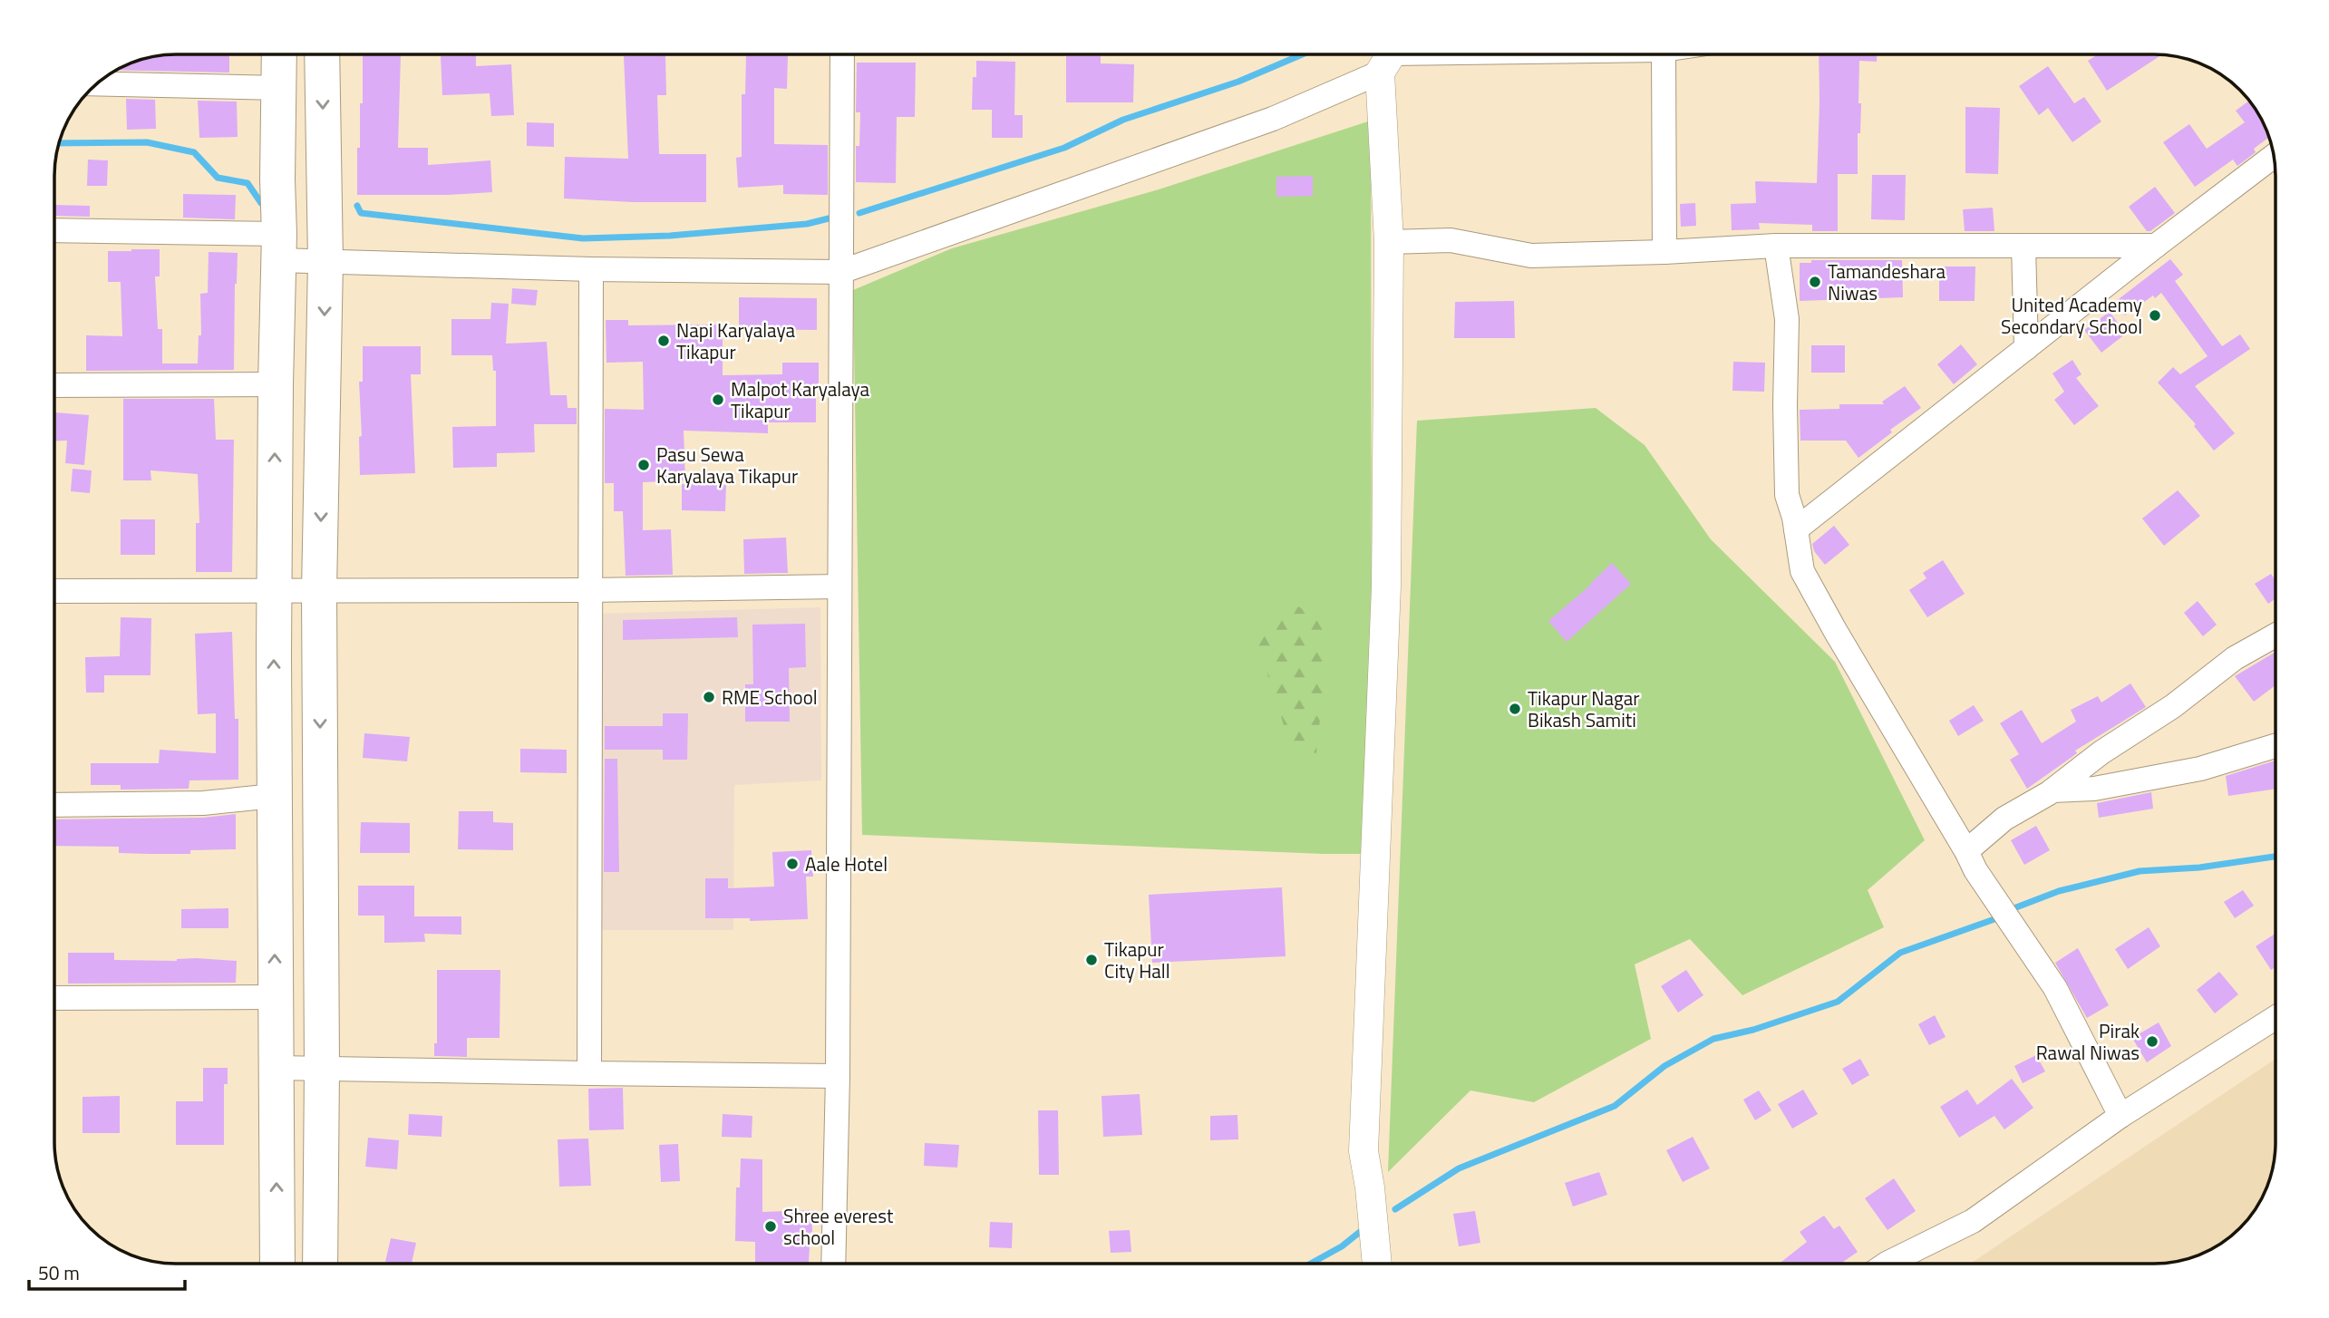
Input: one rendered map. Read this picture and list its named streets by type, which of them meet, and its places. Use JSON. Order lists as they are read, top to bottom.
{
  "places": [
    "Tamandeshara Niwas",
    "United Academy Secondary School",
    "Napi Karyalaya Tikapur",
    "Malpot Karyalaya Tikapur",
    "Pasu Sewa Karyalaya Tikapur",
    "RME School",
    "Tikapur Nagar Bikash Samiti",
    "Aale Hotel",
    "Tikapur City Hall",
    "Pirak Rawal Niwas",
    "Shree everest school"
  ],
  "scale_bar": "50 m"
}
